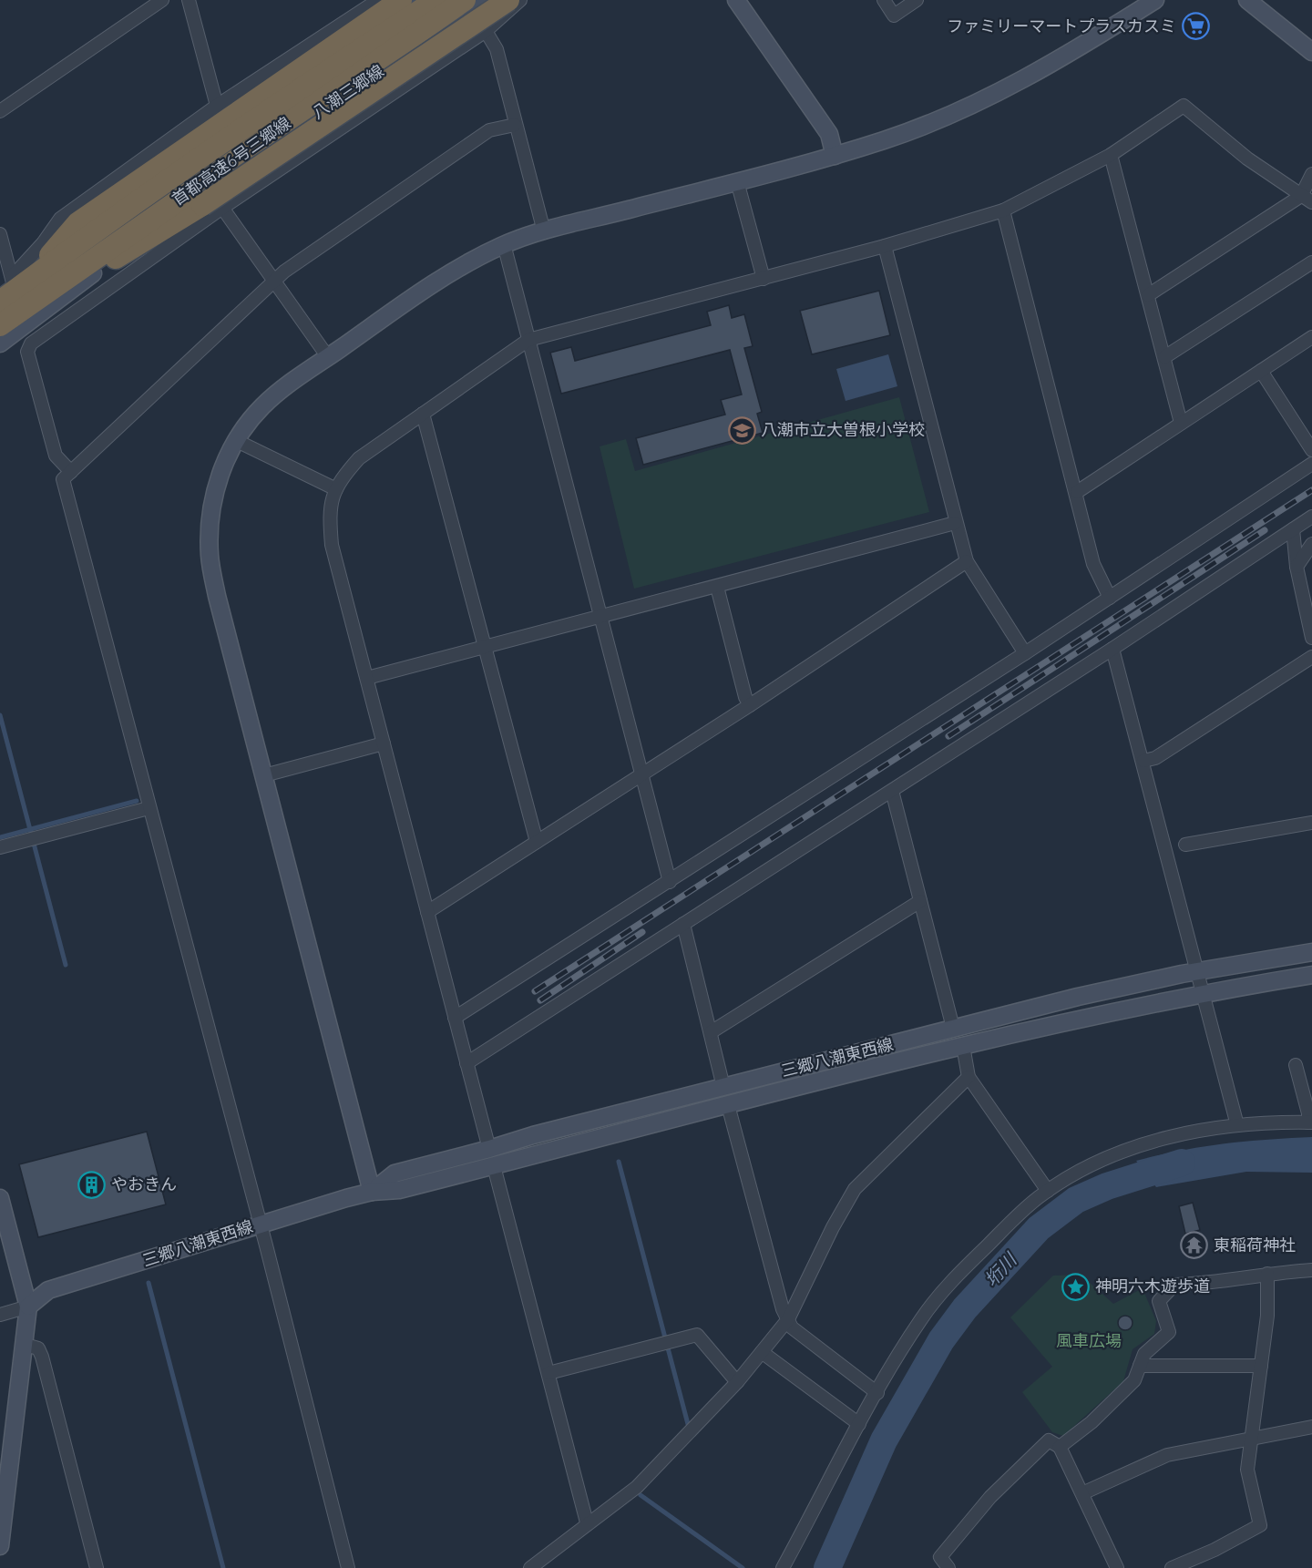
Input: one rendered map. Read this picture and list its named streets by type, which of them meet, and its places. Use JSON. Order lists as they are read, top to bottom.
{
  "streets": {
    "highway": ["首都高速6号三郷線"],
    "street": ["八潮三郷線", "三郷八潮東西線"]
  },
  "water": ["垳川"],
  "parks": ["風車広場"],
  "places": {
    "supermarket": ["ファミリーマートプラスカスミ"],
    "school or university": ["八潮市立大曽根小学校"],
    "building": ["やおきん"],
    "temple": ["東稲荷神社"],
    "place": ["神明六木遊歩道"]
  }
}
